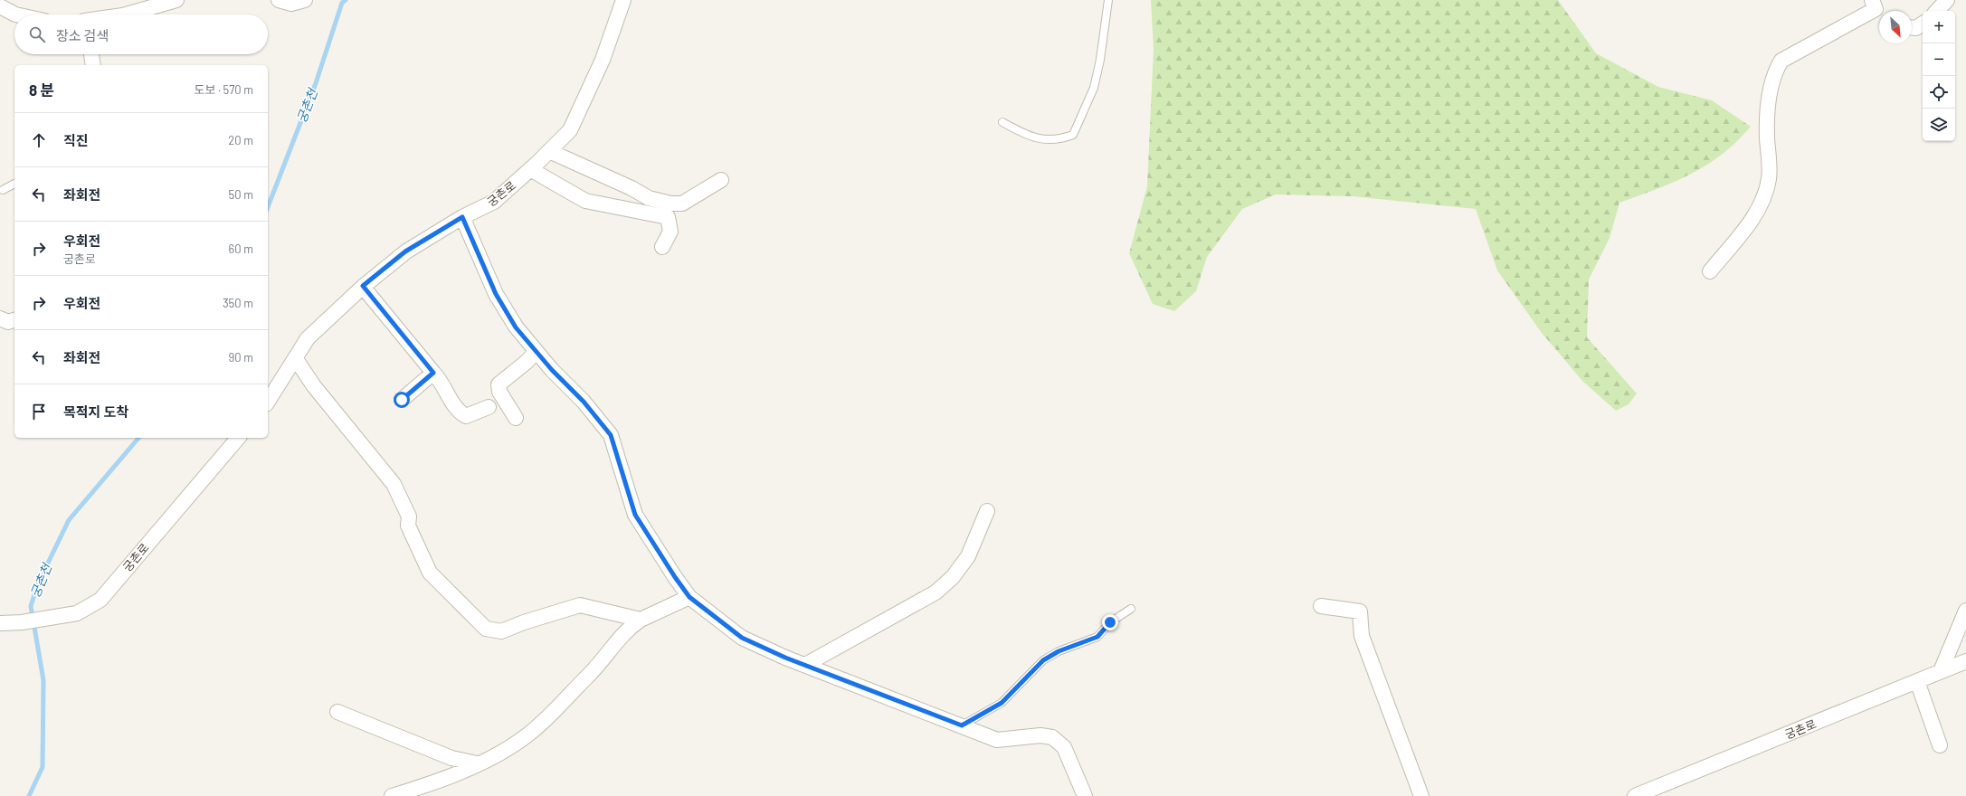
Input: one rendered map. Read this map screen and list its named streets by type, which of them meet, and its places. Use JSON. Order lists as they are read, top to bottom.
{
  "streets": {
    "street": ["궁촌로"]
  },
  "water": ["궁촌천"],
  "north": "bottom right",
  "page": {
    "map_buttons": ["+", "−"],
    "search": "장소 검색",
    "heading": ["8 분", "도보 · 570 m"],
    "list": [
      ["직진", "20 m"],
      ["좌회전", "50 m"],
      ["우회전", "궁촌로", "60 m"],
      ["우회전", "350 m"],
      ["좌회전", "90 m"],
      "목적지 도착"
    ]
  }
}
